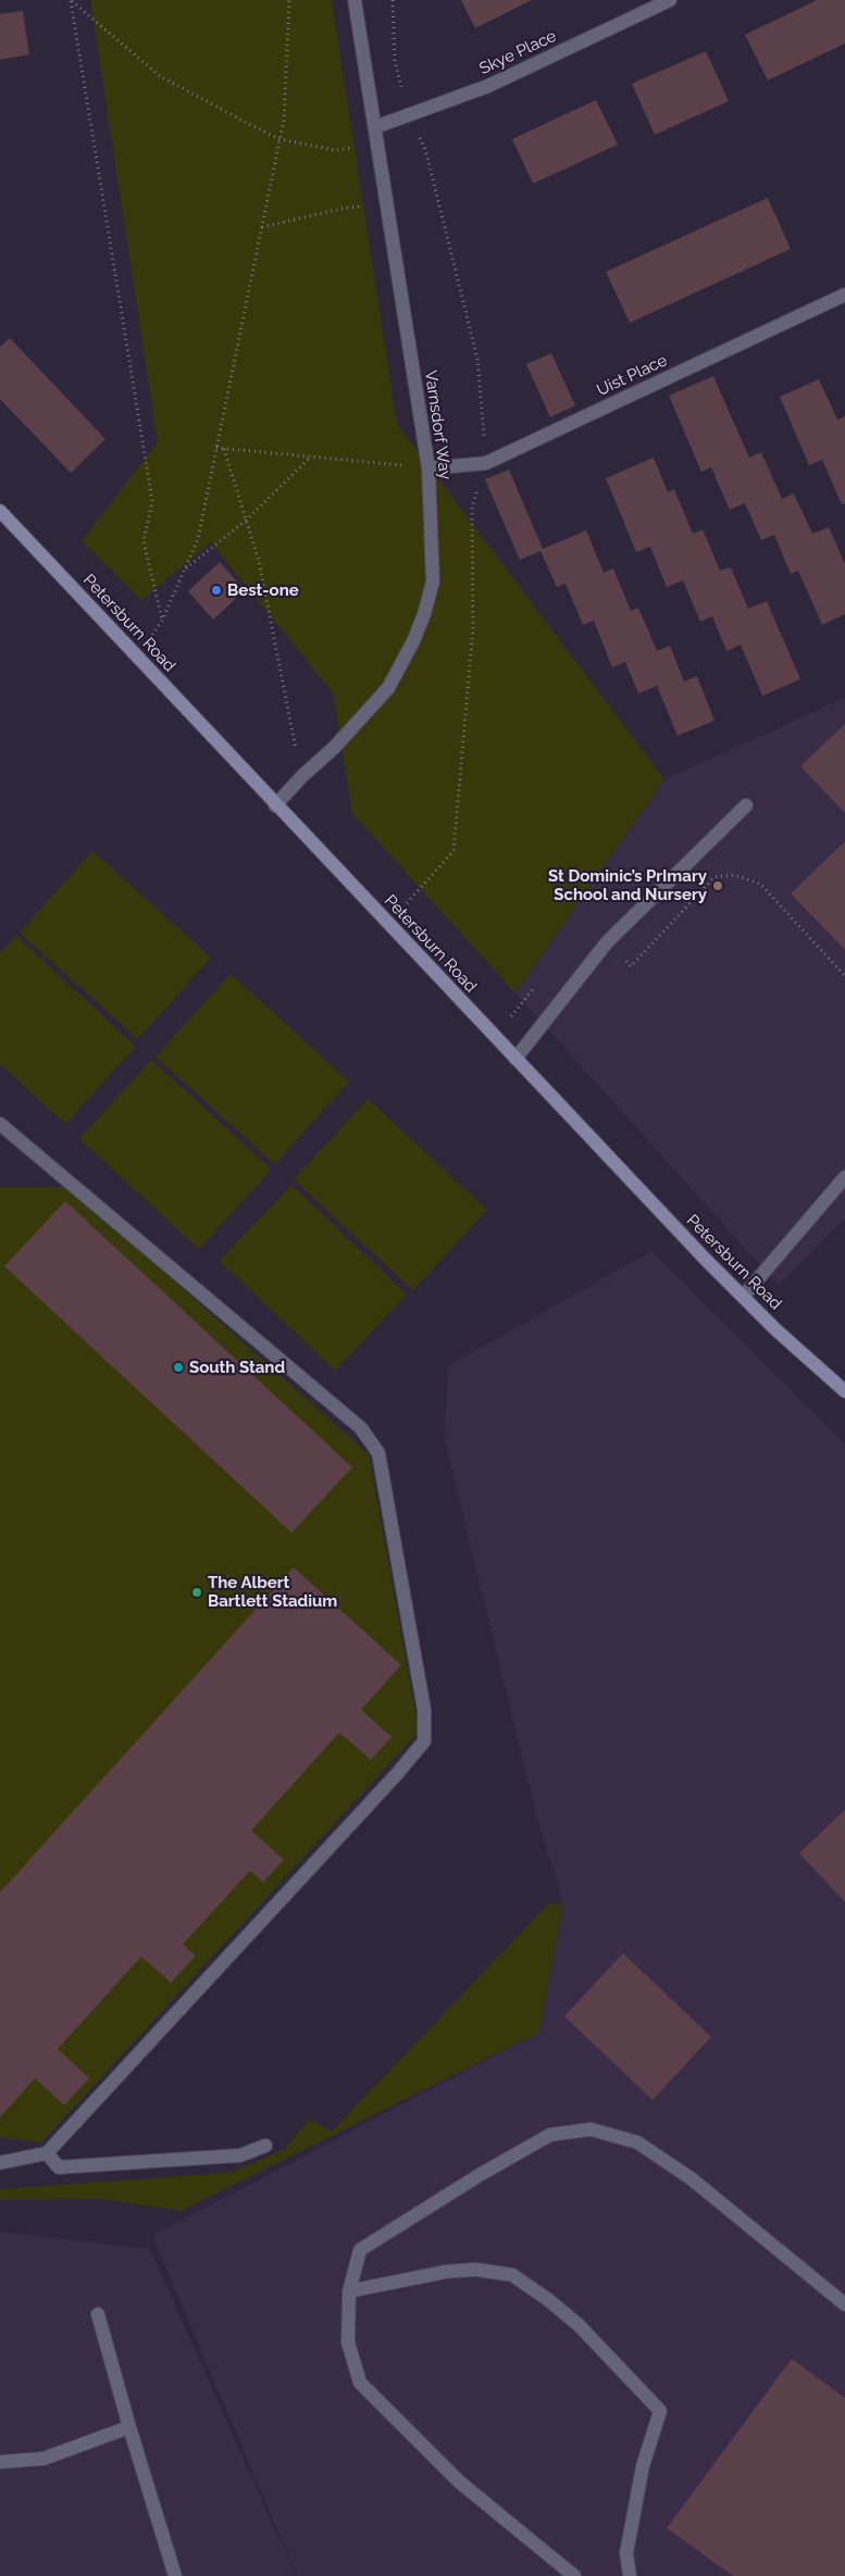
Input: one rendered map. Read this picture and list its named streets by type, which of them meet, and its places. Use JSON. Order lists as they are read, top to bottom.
{
  "streets": {
    "main road": ["Petersburn Road"],
    "street": ["Skye Place", "Uist Place", "Varnsdorf Way"]
  },
  "crossings": [
    ["Skye Place", "Varnsdorf Way"],
    ["Uist Place", "Varnsdorf Way"],
    ["Varnsdorf Way", "Petersburn Road"]
  ],
  "places": [
    "Best-one",
    "St Dominic’s PrImary School and Nursery",
    "South Stand",
    "The Albert Bartlett Stadium"
  ]
}
